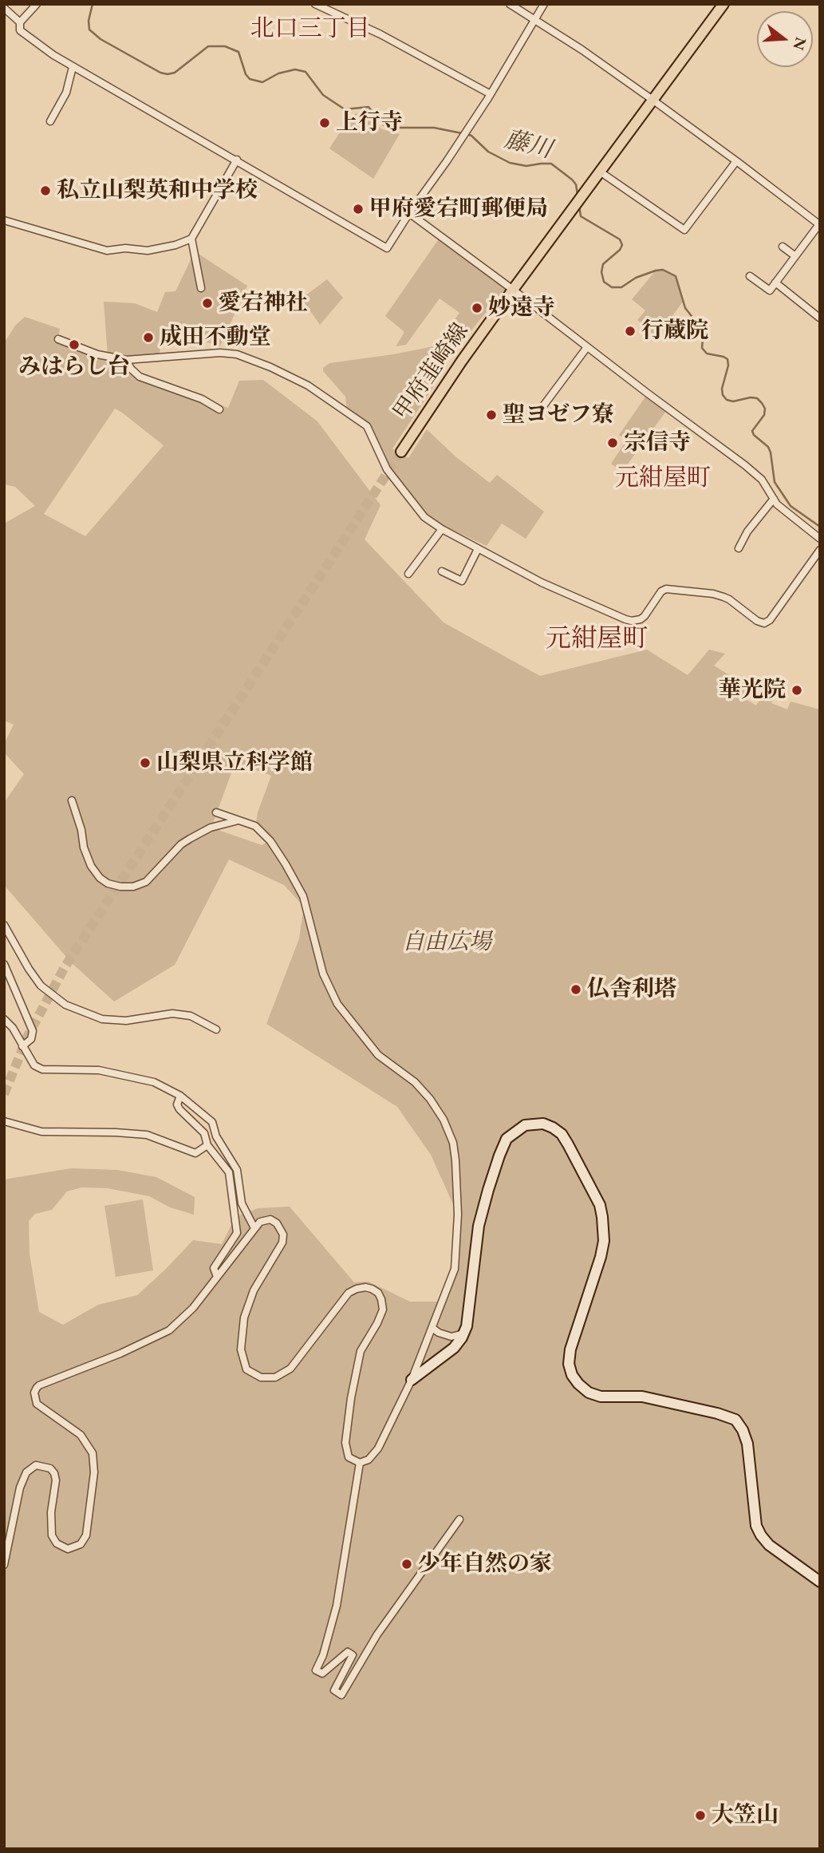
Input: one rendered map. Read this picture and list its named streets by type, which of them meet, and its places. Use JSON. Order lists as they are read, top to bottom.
{
  "streets": {
    "main road": ["甲府韮崎線"]
  },
  "districts": ["北口三丁目", "元紺屋町", "元紺屋町"],
  "water": ["藤川"],
  "parks": ["自由広場"],
  "places": [
    "上行寺",
    "私立山梨英和中学校",
    "甲府愛宕町郵便局",
    "愛宕神社",
    "妙遠寺",
    "行蔵院",
    "成田不動堂",
    "みはらし台",
    "聖ヨゼフ寮",
    "宗信寺",
    "華光院",
    "山梨県立科学館",
    "仏舎利塔",
    "少年自然の家",
    "大笠山"
  ],
  "north": "right"
}
